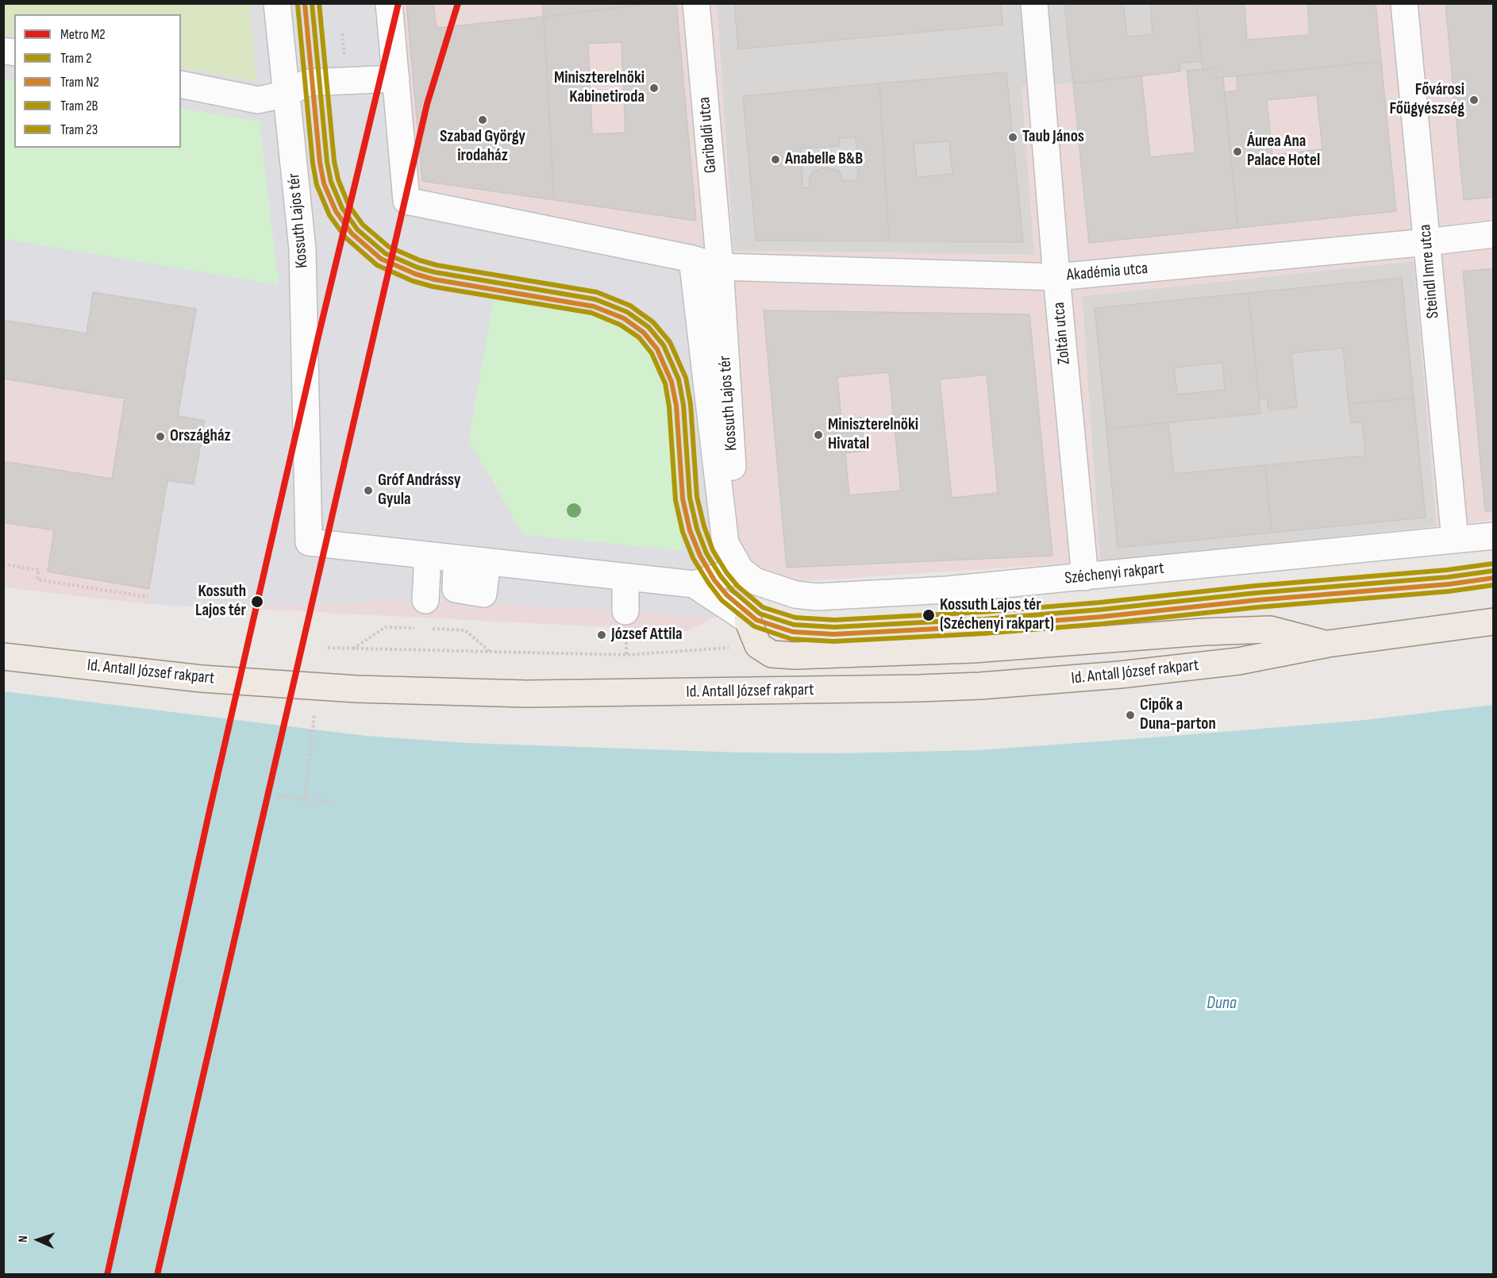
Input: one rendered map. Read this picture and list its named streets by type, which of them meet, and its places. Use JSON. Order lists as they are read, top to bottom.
{
  "streets": {
    "main road": ["Id. Antall József rakpart"],
    "street": [
      "Garibaldi utca",
      "Kossuth Lajos tér",
      "Steindl Imre utca",
      "Akadémia utca",
      "Zoltán utca",
      "Széchenyi rakpart"
    ]
  },
  "crossings": [
    ["Garibaldi utca", "Kossuth Lajos tér"],
    ["Garibaldi utca", "Akadémia utca"],
    ["Kossuth Lajos tér", "Akadémia utca"],
    ["Kossuth Lajos tér", "Széchenyi rakpart"],
    ["Steindl Imre utca", "Akadémia utca"],
    ["Steindl Imre utca", "Széchenyi rakpart"],
    ["Akadémia utca", "Zoltán utca"],
    ["Zoltán utca", "Széchenyi rakpart"]
  ],
  "water": ["Duna"],
  "places": [
    "Miniszterelnöki Kabinetiroda",
    "Fővárosi Főügyészség",
    "Szabad György irodaház",
    "Taub János",
    "Áurea Ana Palace Hotel",
    "Anabelle B&B",
    "Miniszterelnöki Hivatal",
    "Országház",
    "Gróf Andrássy Gyula",
    "Kossuth Lajos tér",
    "Kossuth Lajos tér (Széchenyi rakpart)",
    "József Attila",
    "Cipők a Duna-parton"
  ],
  "lines": [
    "metro line M2",
    "tram line 2",
    "tram line 2B",
    "tram line N2",
    "tram line 23"
  ],
  "legend": [
    "Metro M2",
    "Tram 2",
    "Tram N2",
    "Tram 2B",
    "Tram 23"
  ],
  "north": "left"
}
